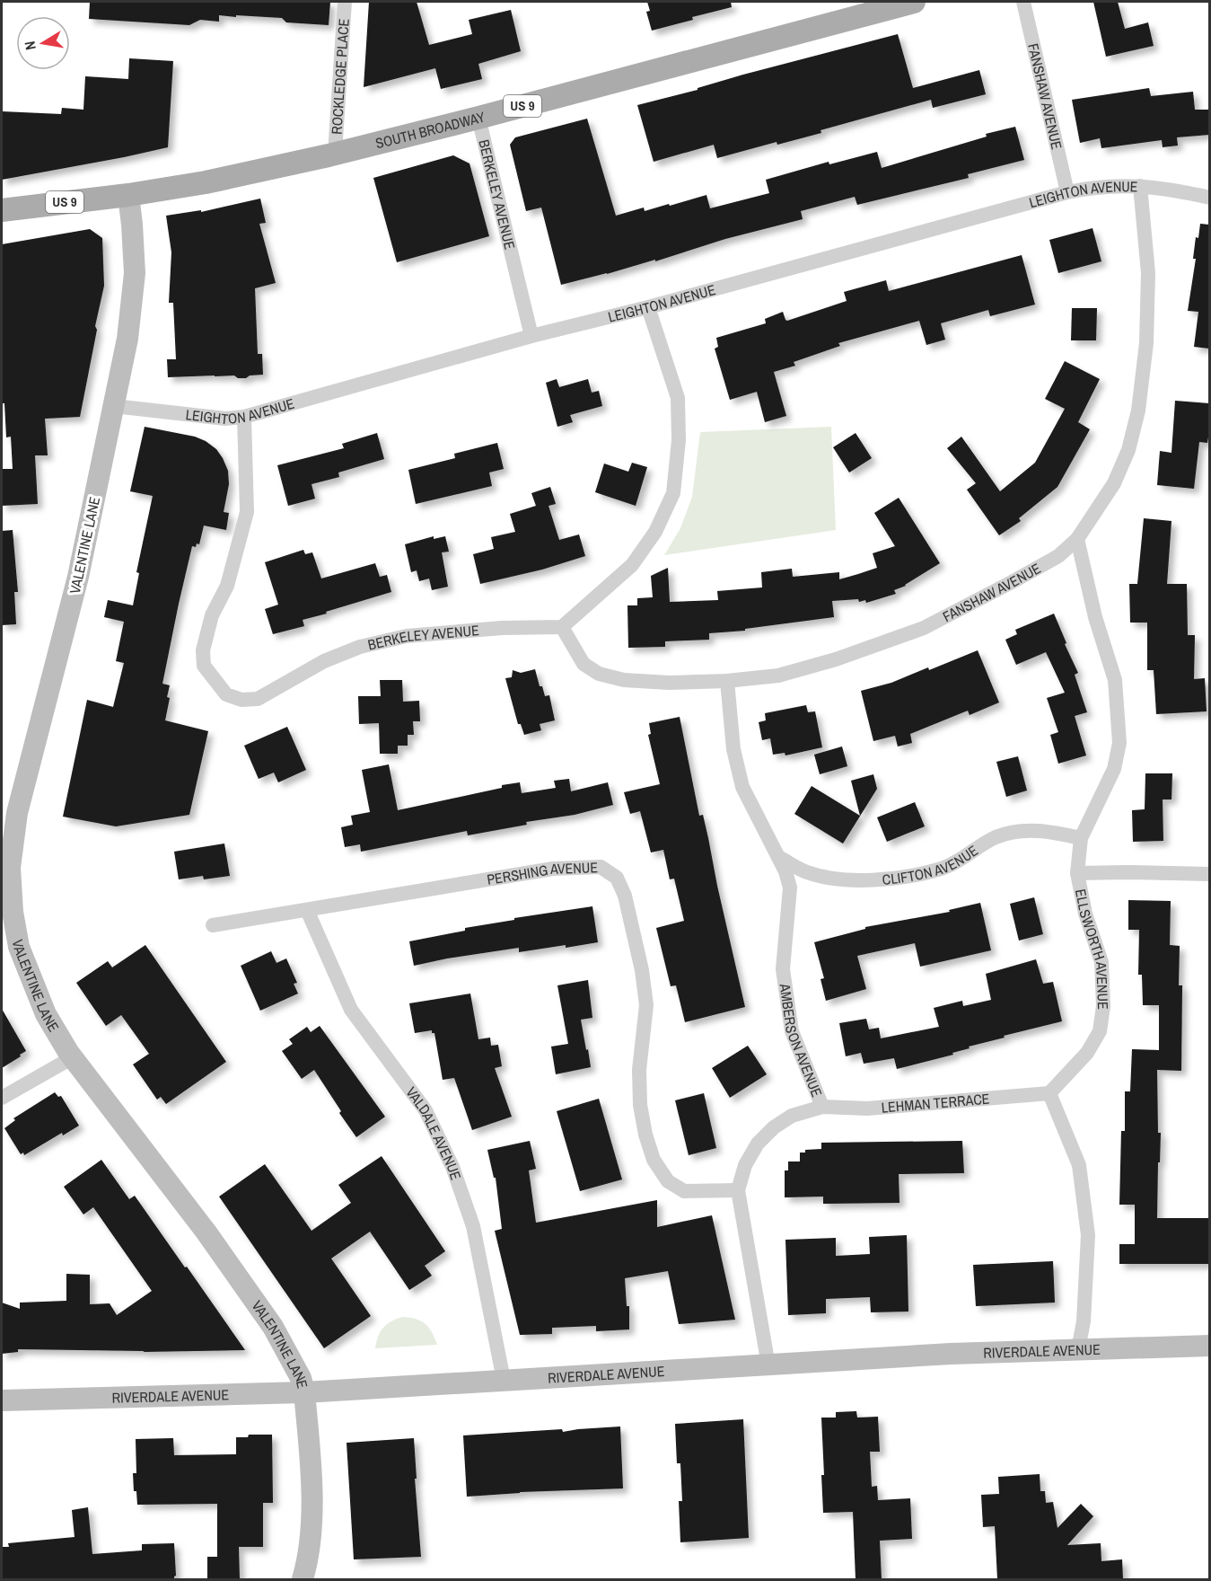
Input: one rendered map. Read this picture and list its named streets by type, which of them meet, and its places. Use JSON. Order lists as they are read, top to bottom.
{
  "streets": {
    "main road": ["US 9", "SOUTH BROADWAY"],
    "street": [
      "ROCKLEDGE PLACE",
      "FANSHAW AVENUE",
      "LEIGHTON AVENUE",
      "BERKELEY AVENUE",
      "VALENTINE LANE",
      "CLIFTON AVENUE",
      "PERSHING AVENUE",
      "ELLSWORTH AVENUE",
      "AMBERSON AVENUE",
      "LEHMAN TERRACE",
      "VALDALE AVENUE",
      "RIVERDALE AVENUE"
    ]
  },
  "crossings": [
    ["ROCKLEDGE PLACE", "SOUTH BROADWAY"],
    ["FANSHAW AVENUE", "LEIGHTON AVENUE"],
    ["FANSHAW AVENUE", "BERKELEY AVENUE"],
    ["FANSHAW AVENUE", "ELLSWORTH AVENUE"],
    ["FANSHAW AVENUE", "AMBERSON AVENUE"],
    ["SOUTH BROADWAY", "BERKELEY AVENUE"],
    ["SOUTH BROADWAY", "VALENTINE LANE"],
    ["LEIGHTON AVENUE", "BERKELEY AVENUE"],
    ["LEIGHTON AVENUE", "VALENTINE LANE"],
    ["VALENTINE LANE", "RIVERDALE AVENUE"],
    ["CLIFTON AVENUE", "ELLSWORTH AVENUE"],
    ["CLIFTON AVENUE", "AMBERSON AVENUE"],
    ["PERSHING AVENUE", "AMBERSON AVENUE"],
    ["PERSHING AVENUE", "VALDALE AVENUE"],
    ["ELLSWORTH AVENUE", "LEHMAN TERRACE"],
    ["AMBERSON AVENUE", "LEHMAN TERRACE"],
    ["AMBERSON AVENUE", "RIVERDALE AVENUE"],
    ["VALDALE AVENUE", "RIVERDALE AVENUE"]
  ],
  "north": "left"
}
